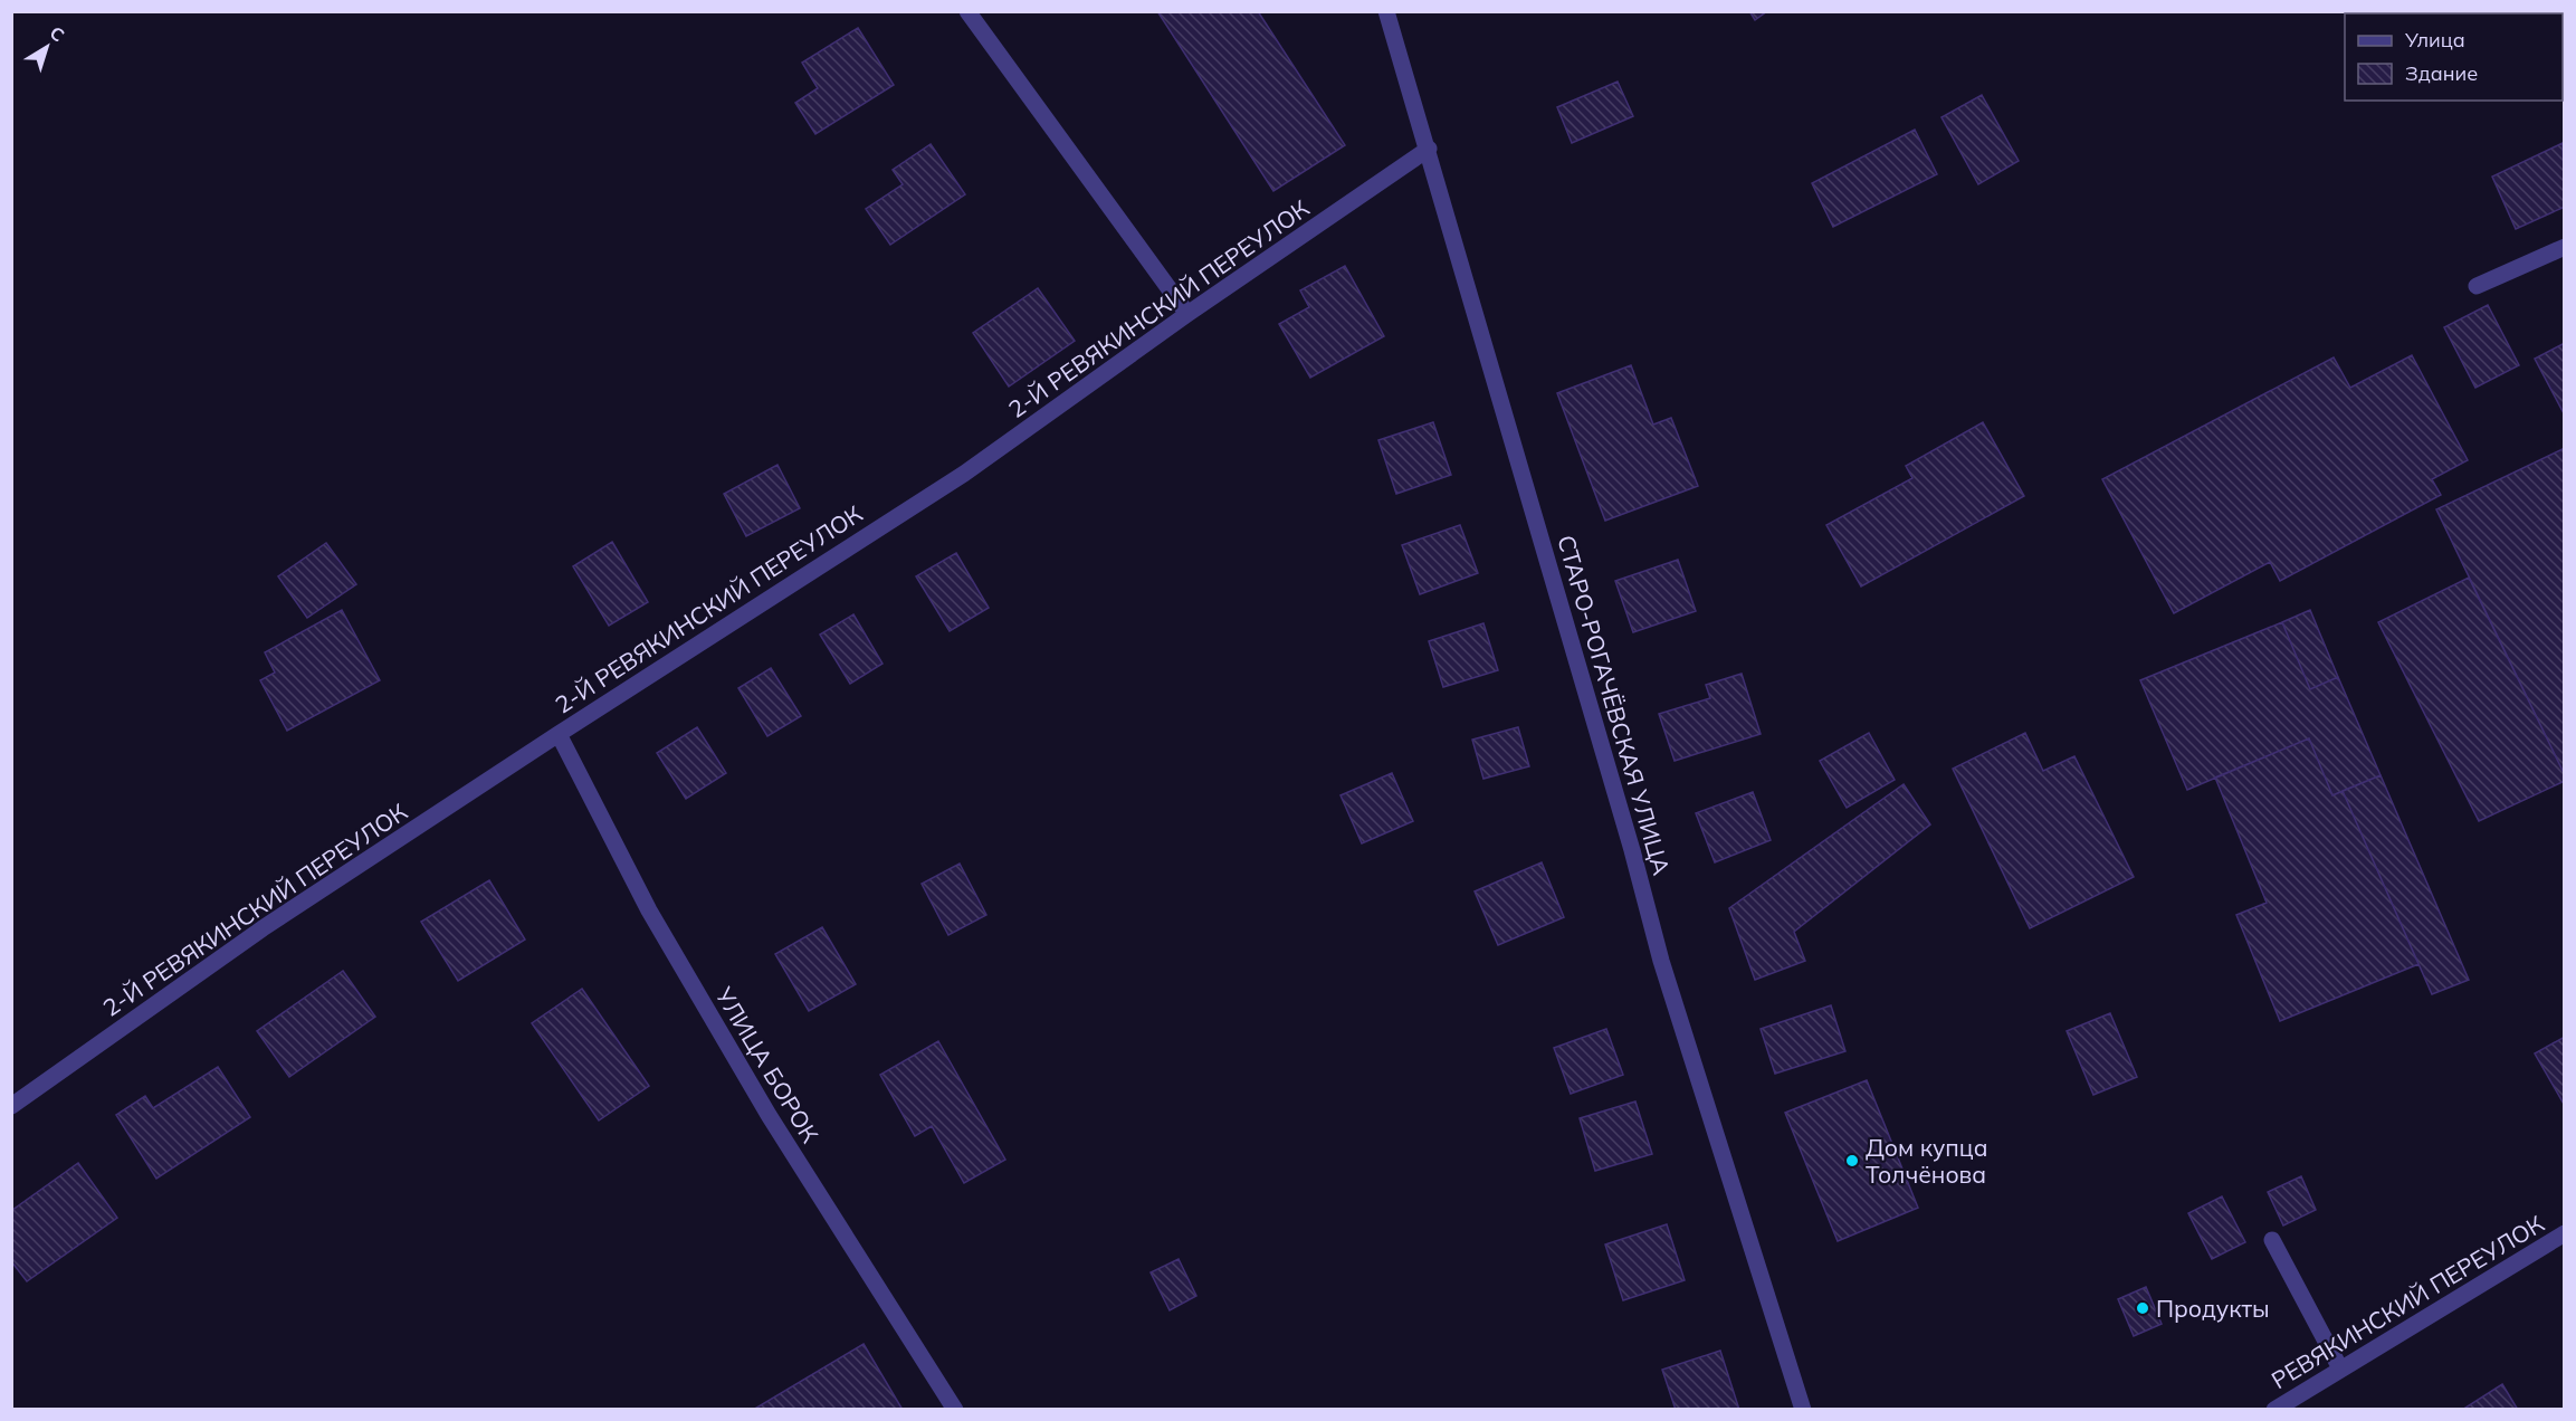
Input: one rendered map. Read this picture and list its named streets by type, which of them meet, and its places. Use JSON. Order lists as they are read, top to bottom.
{
  "streets": {
    "street": [
      "2-Й РЕВЯКИНСКИЙ ПЕРЕУЛОК",
      "СТАРО-РОГАЧЁВСКАЯ УЛИЦА",
      "УЛИЦА БОРОК",
      "РЕВЯКИНСКИЙ ПЕРЕУЛОК"
    ]
  },
  "crossings": [
    ["2-Й РЕВЯКИНСКИЙ ПЕРЕУЛОК", "СТАРО-РОГАЧЁВСКАЯ УЛИЦА"],
    ["2-Й РЕВЯКИНСКИЙ ПЕРЕУЛОК", "УЛИЦА БОРОК"]
  ],
  "places": ["Дом купца Толчёнова", "Продукты"],
  "legend": ["Улица", "Здание"],
  "north": "top right"
}
